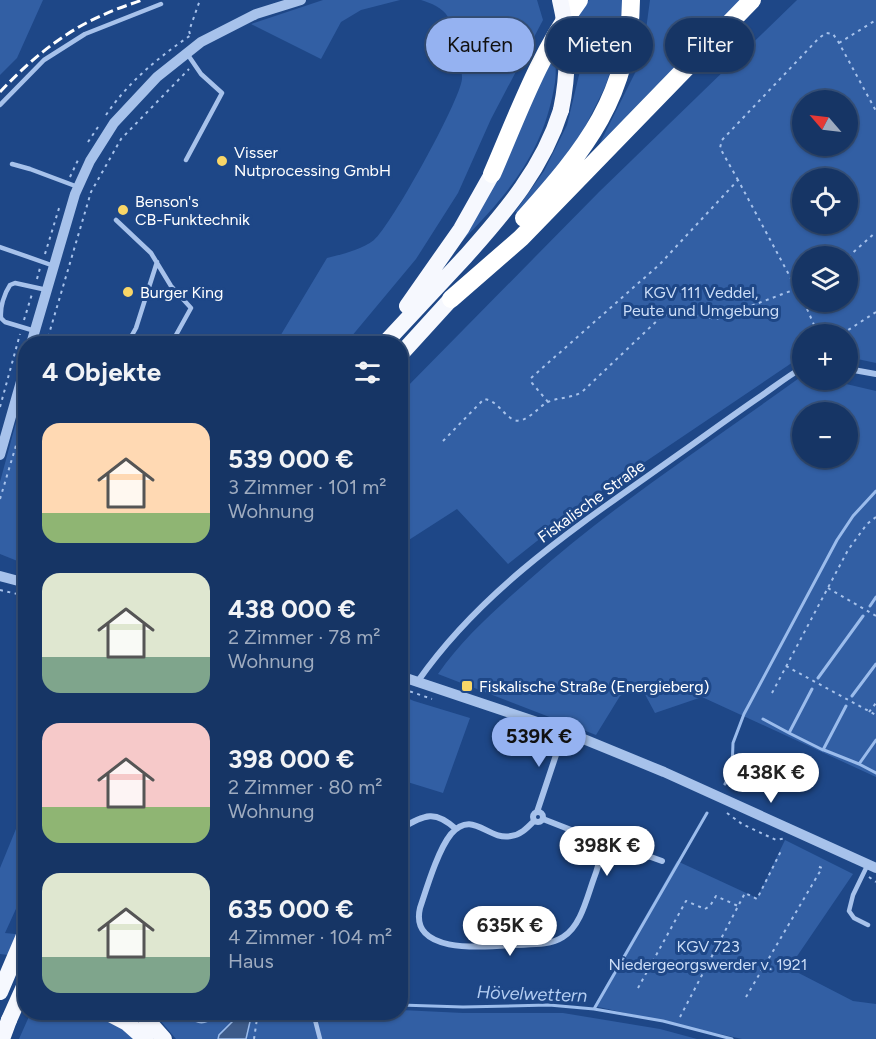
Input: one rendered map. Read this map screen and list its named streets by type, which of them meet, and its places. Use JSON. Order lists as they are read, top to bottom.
{
  "streets": {
    "street": ["Fiskalische Straße"]
  },
  "water": ["Hövelwettern"],
  "parks": ["KGV 111 Veddel, Peute und Umgebung", "KGV 723 Niedergeorgswerder v. 1921"],
  "places": {
    "other": ["Visser Nutprocessing GmbH", "Benson's CB-Funktechnik", "Burger King"],
    "transit": ["Fiskalische Straße (Energieberg)"]
  },
  "north": "top left",
  "page": {
    "chip": ["Kaufen", "Mieten", "Filter"],
    "map_buttons": ["+", "−"],
    "heading": "4 Objekte",
    "list": [
      {
        "name": "539 000 €",
        "note": "3 Zimmer · 101 m² · Wohnung"
      },
      {
        "name": "438 000 €",
        "note": "2 Zimmer · 78 m² · Wohnung"
      },
      {
        "name": "398 000 €",
        "note": "2 Zimmer · 80 m² · Wohnung"
      },
      {
        "name": "635 000 €",
        "note": "4 Zimmer · 104 m² · Haus"
      }
    ],
    "price": [
      "539K €",
      "438K €",
      "398K €",
      "635K €"
    ]
  }
}
